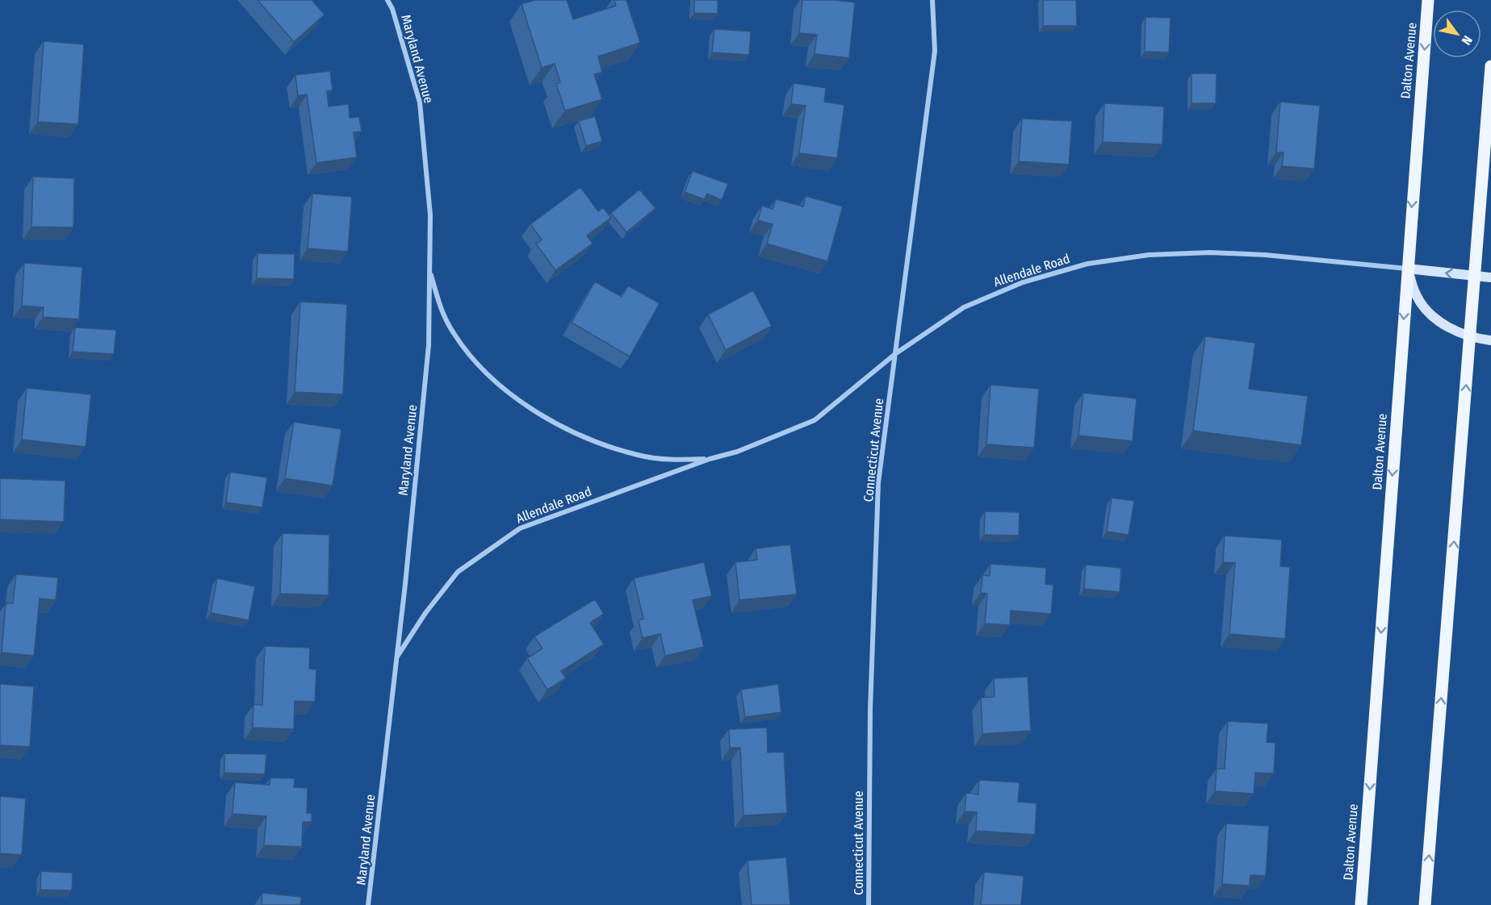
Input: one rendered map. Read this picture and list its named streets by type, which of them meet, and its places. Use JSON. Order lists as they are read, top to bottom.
{
  "streets": {
    "main road": ["Dalton Avenue"],
    "street": ["Maryland Avenue", "Allendale Road", "Connecticut Avenue"]
  },
  "crossings": [
    ["Maryland Avenue", "Allendale Road"],
    ["Dalton Avenue", "Allendale Road"],
    ["Allendale Road", "Connecticut Avenue"]
  ],
  "north": "bottom right"
}
